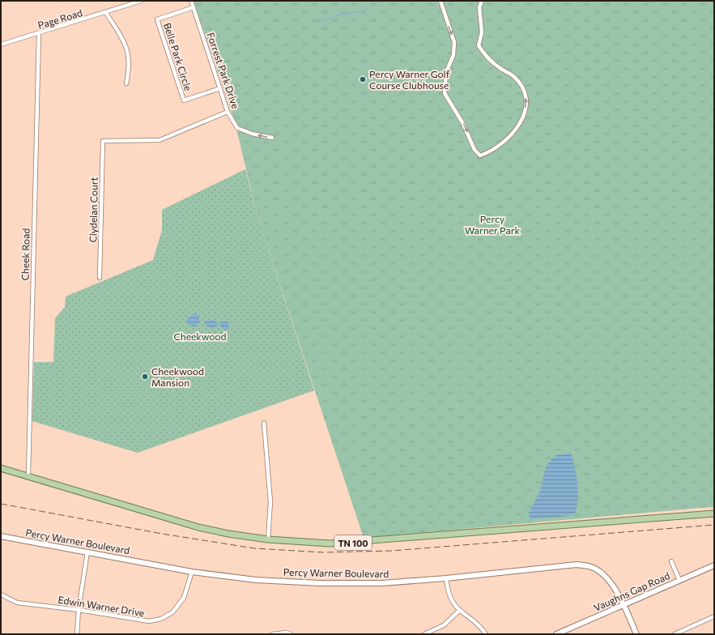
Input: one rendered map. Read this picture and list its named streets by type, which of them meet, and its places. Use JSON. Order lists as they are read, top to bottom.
{
  "streets": {
    "main road": ["TN 100"],
    "street": [
      "Page Road",
      "Belle Park Circle",
      "Forrest Park Drive",
      "Clydelan Court",
      "Cheek Road",
      "Percy Warner Boulevard",
      "Vaughns Gap Road",
      "Edwin Warner Drive"
    ]
  },
  "crossings": [
    ["Page Road", "Cheek Road"],
    ["Belle Park Circle", "Forrest Park Drive"],
    ["Forrest Park Drive", "Clydelan Court"],
    ["Cheek Road", "TN 100"],
    ["Percy Warner Boulevard", "Vaughns Gap Road"],
    ["Percy Warner Boulevard", "Edwin Warner Drive"]
  ],
  "parks": ["Percy Warner Park", "Cheekwood"],
  "places": ["Percy Warner Golf Course Clubhouse", "Cheekwood Mansion"]
}
